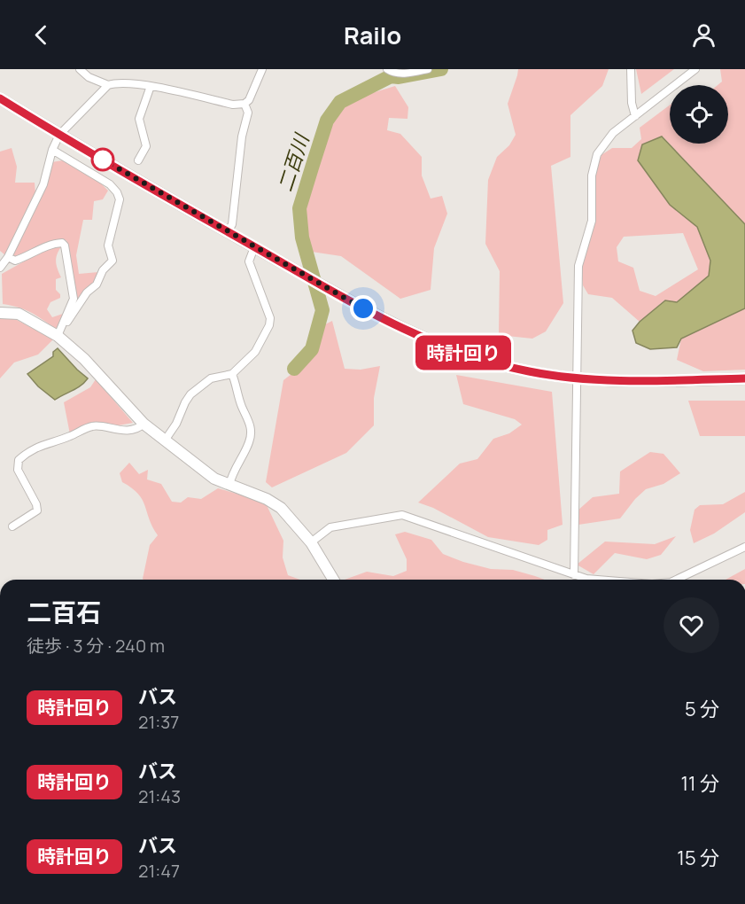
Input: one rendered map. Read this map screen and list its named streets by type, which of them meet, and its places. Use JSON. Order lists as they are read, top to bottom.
{
  "water": ["二百川"],
  "lines": ["bus line 時計回り"],
  "page": {
    "header": "Railo",
    "on_map": "時計回り",
    "heading": ["二百石", "徒歩 · 3 分 · 240 m"],
    "list": [
      {
        "mark": "時計回り",
        "name": "バス",
        "note": "21:37",
        "value": "5 分"
      },
      {
        "mark": "時計回り",
        "name": "バス",
        "note": "21:43",
        "value": "11 分"
      },
      {
        "mark": "時計回り",
        "name": "バス",
        "note": "21:47",
        "value": "15 分"
      }
    ]
  }
}
